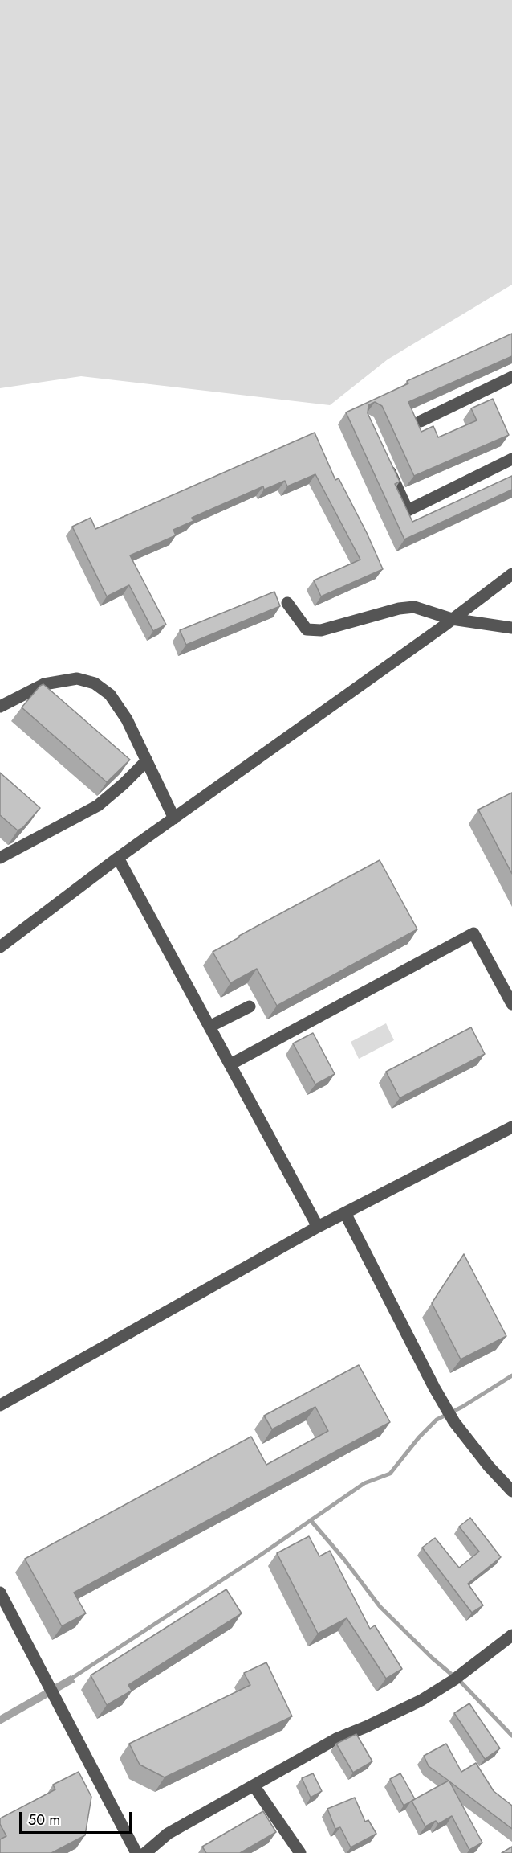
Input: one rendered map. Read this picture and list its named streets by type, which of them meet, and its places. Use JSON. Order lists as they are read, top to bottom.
{
  "scale_bar": "50 m"
}
